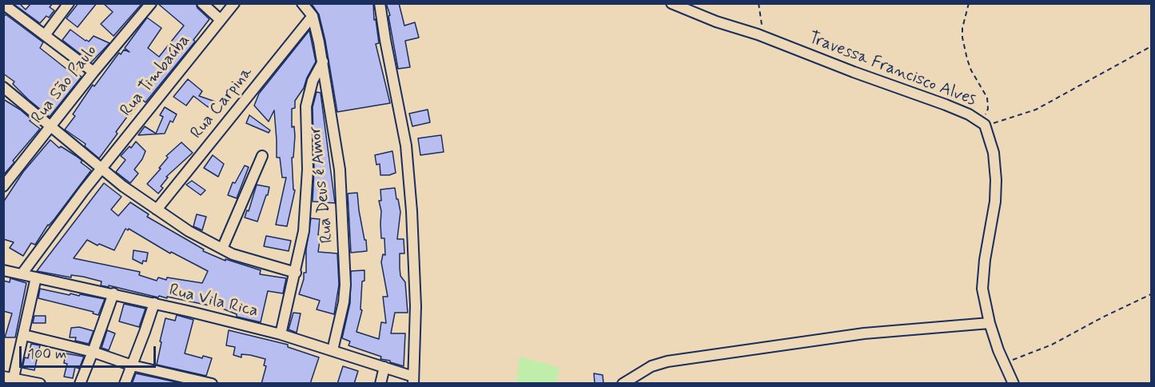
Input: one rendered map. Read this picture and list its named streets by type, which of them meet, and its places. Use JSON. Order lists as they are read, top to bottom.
{
  "streets": {
    "street": [
      "Travessa Francisco Alves",
      "Rua Timbaúba",
      "Rua São Paulo",
      "Rua Carpina",
      "Rua Deus é Amor",
      "Rua Vila Rica"
    ]
  },
  "crossings": [
    ["Rua Timbaúba", "Rua Vila Rica"],
    ["Rua Carpina", "Rua Deus é Amor"],
    ["Rua Deus é Amor", "Rua Vila Rica"]
  ],
  "scale_bar": "100 m"
}
